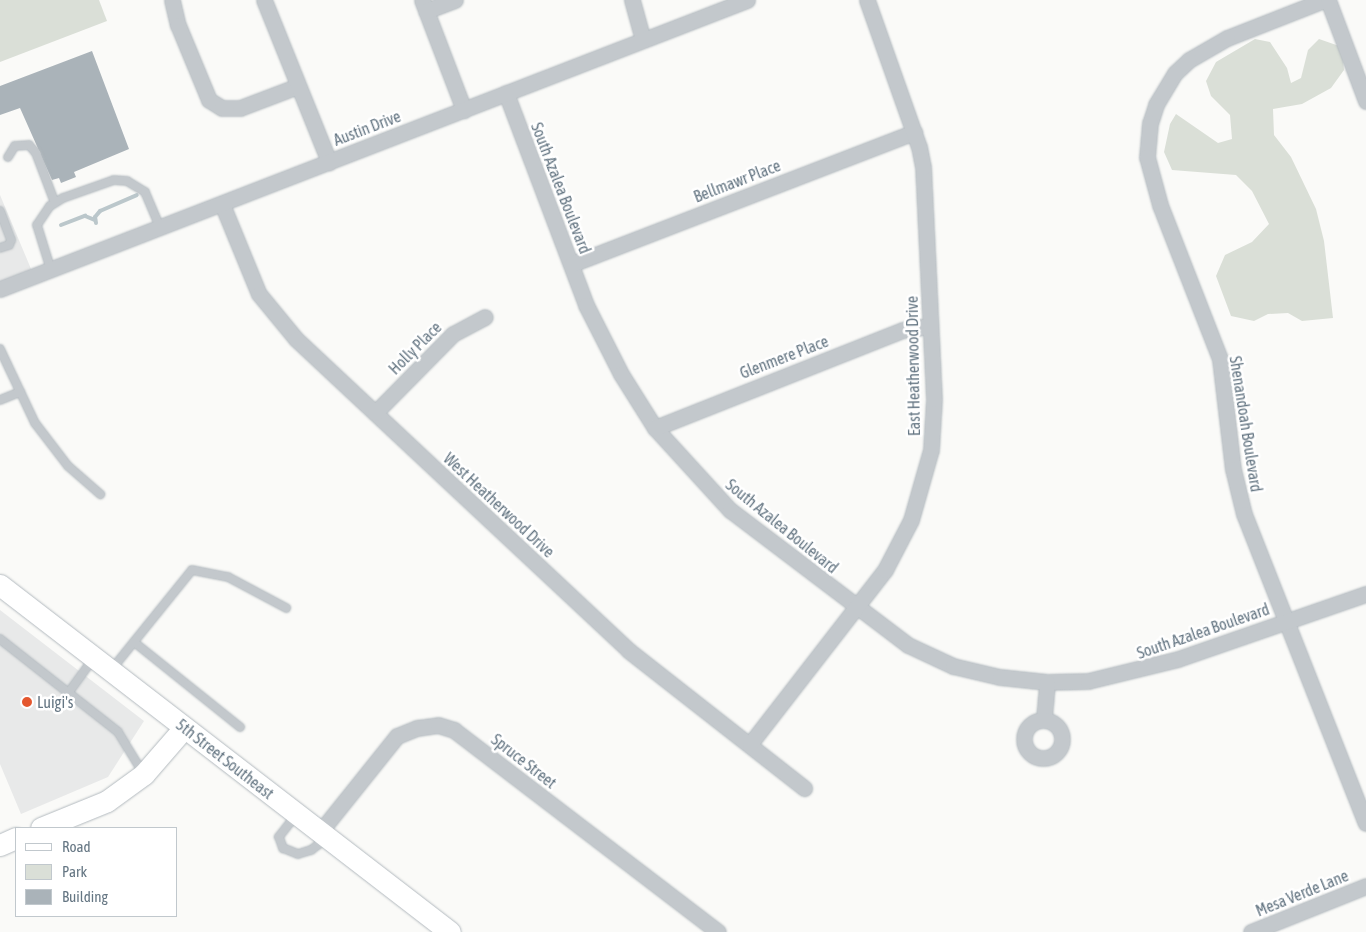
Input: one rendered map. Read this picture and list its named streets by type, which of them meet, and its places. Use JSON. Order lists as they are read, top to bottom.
{
  "streets": {
    "main road": ["5th Street Southeast"],
    "street": [
      "Austin Drive",
      "Bellmawr Place",
      "South Azalea Boulevard",
      "Holly Place",
      "Glenmere Place",
      "East Heatherwood Drive",
      "Shenandoah Boulevard",
      "West Heatherwood Drive",
      "Spruce Street",
      "Mesa Verde Lane"
    ]
  },
  "crossings": [
    ["Austin Drive", "South Azalea Boulevard"],
    ["Austin Drive", "West Heatherwood Drive"],
    ["Bellmawr Place", "South Azalea Boulevard"],
    ["Bellmawr Place", "East Heatherwood Drive"],
    ["South Azalea Boulevard", "Glenmere Place"],
    ["South Azalea Boulevard", "East Heatherwood Drive"],
    ["South Azalea Boulevard", "Shenandoah Boulevard"],
    ["Holly Place", "West Heatherwood Drive"],
    ["Glenmere Place", "East Heatherwood Drive"],
    ["East Heatherwood Drive", "West Heatherwood Drive"],
    ["5th Street Southeast", "Spruce Street"]
  ],
  "places": ["Luigi's"],
  "legend": ["Road", "Park", "Building"]
}
